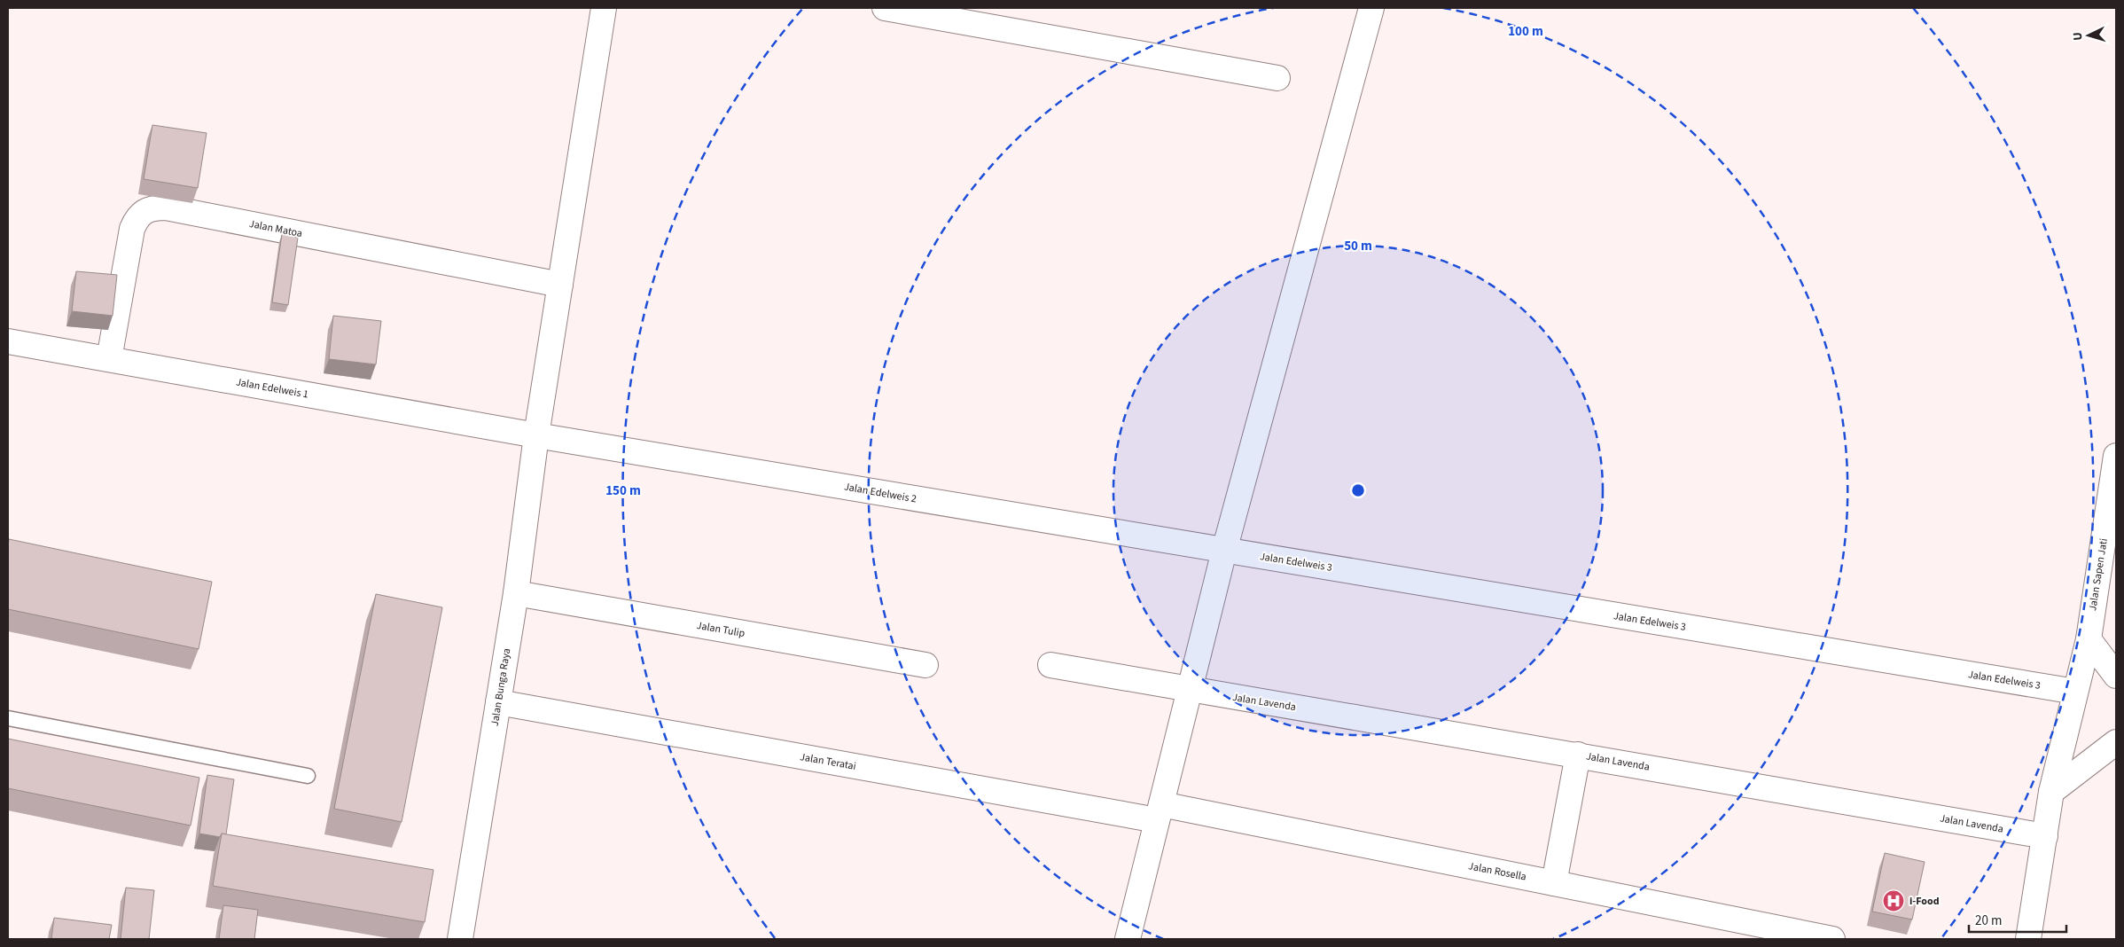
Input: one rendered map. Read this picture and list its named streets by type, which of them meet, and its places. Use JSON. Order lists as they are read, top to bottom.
{
  "streets": {
    "street": [
      "Jalan Matoa",
      "Jalan Edelweis 1",
      "Jalan Edelweis 2",
      "Jalan Edelweis 3",
      "Jalan Sapen Jati",
      "Jalan Tulip",
      "Jalan Bunga Raya",
      "Jalan Lavenda",
      "Jalan Teratai",
      "Jalan Rosella"
    ]
  },
  "crossings": [
    ["Jalan Matoa", "Jalan Edelweis 1"],
    ["Jalan Matoa", "Jalan Bunga Raya"],
    ["Jalan Edelweis 1", "Jalan Edelweis 2"],
    ["Jalan Edelweis 1", "Jalan Bunga Raya"],
    ["Jalan Edelweis 2", "Jalan Edelweis 3"],
    ["Jalan Edelweis 2", "Jalan Bunga Raya"],
    ["Jalan Edelweis 3", "Jalan Sapen Jati"],
    ["Jalan Sapen Jati", "Jalan Lavenda"],
    ["Jalan Tulip", "Jalan Bunga Raya"],
    ["Jalan Bunga Raya", "Jalan Teratai"],
    ["Jalan Teratai", "Jalan Rosella"]
  ],
  "places": {
    "hospital": ["i-Food"]
  },
  "scale_bar": "20 m",
  "north": "left",
  "rings": ["100 m", "50 m", "150 m"]
}
